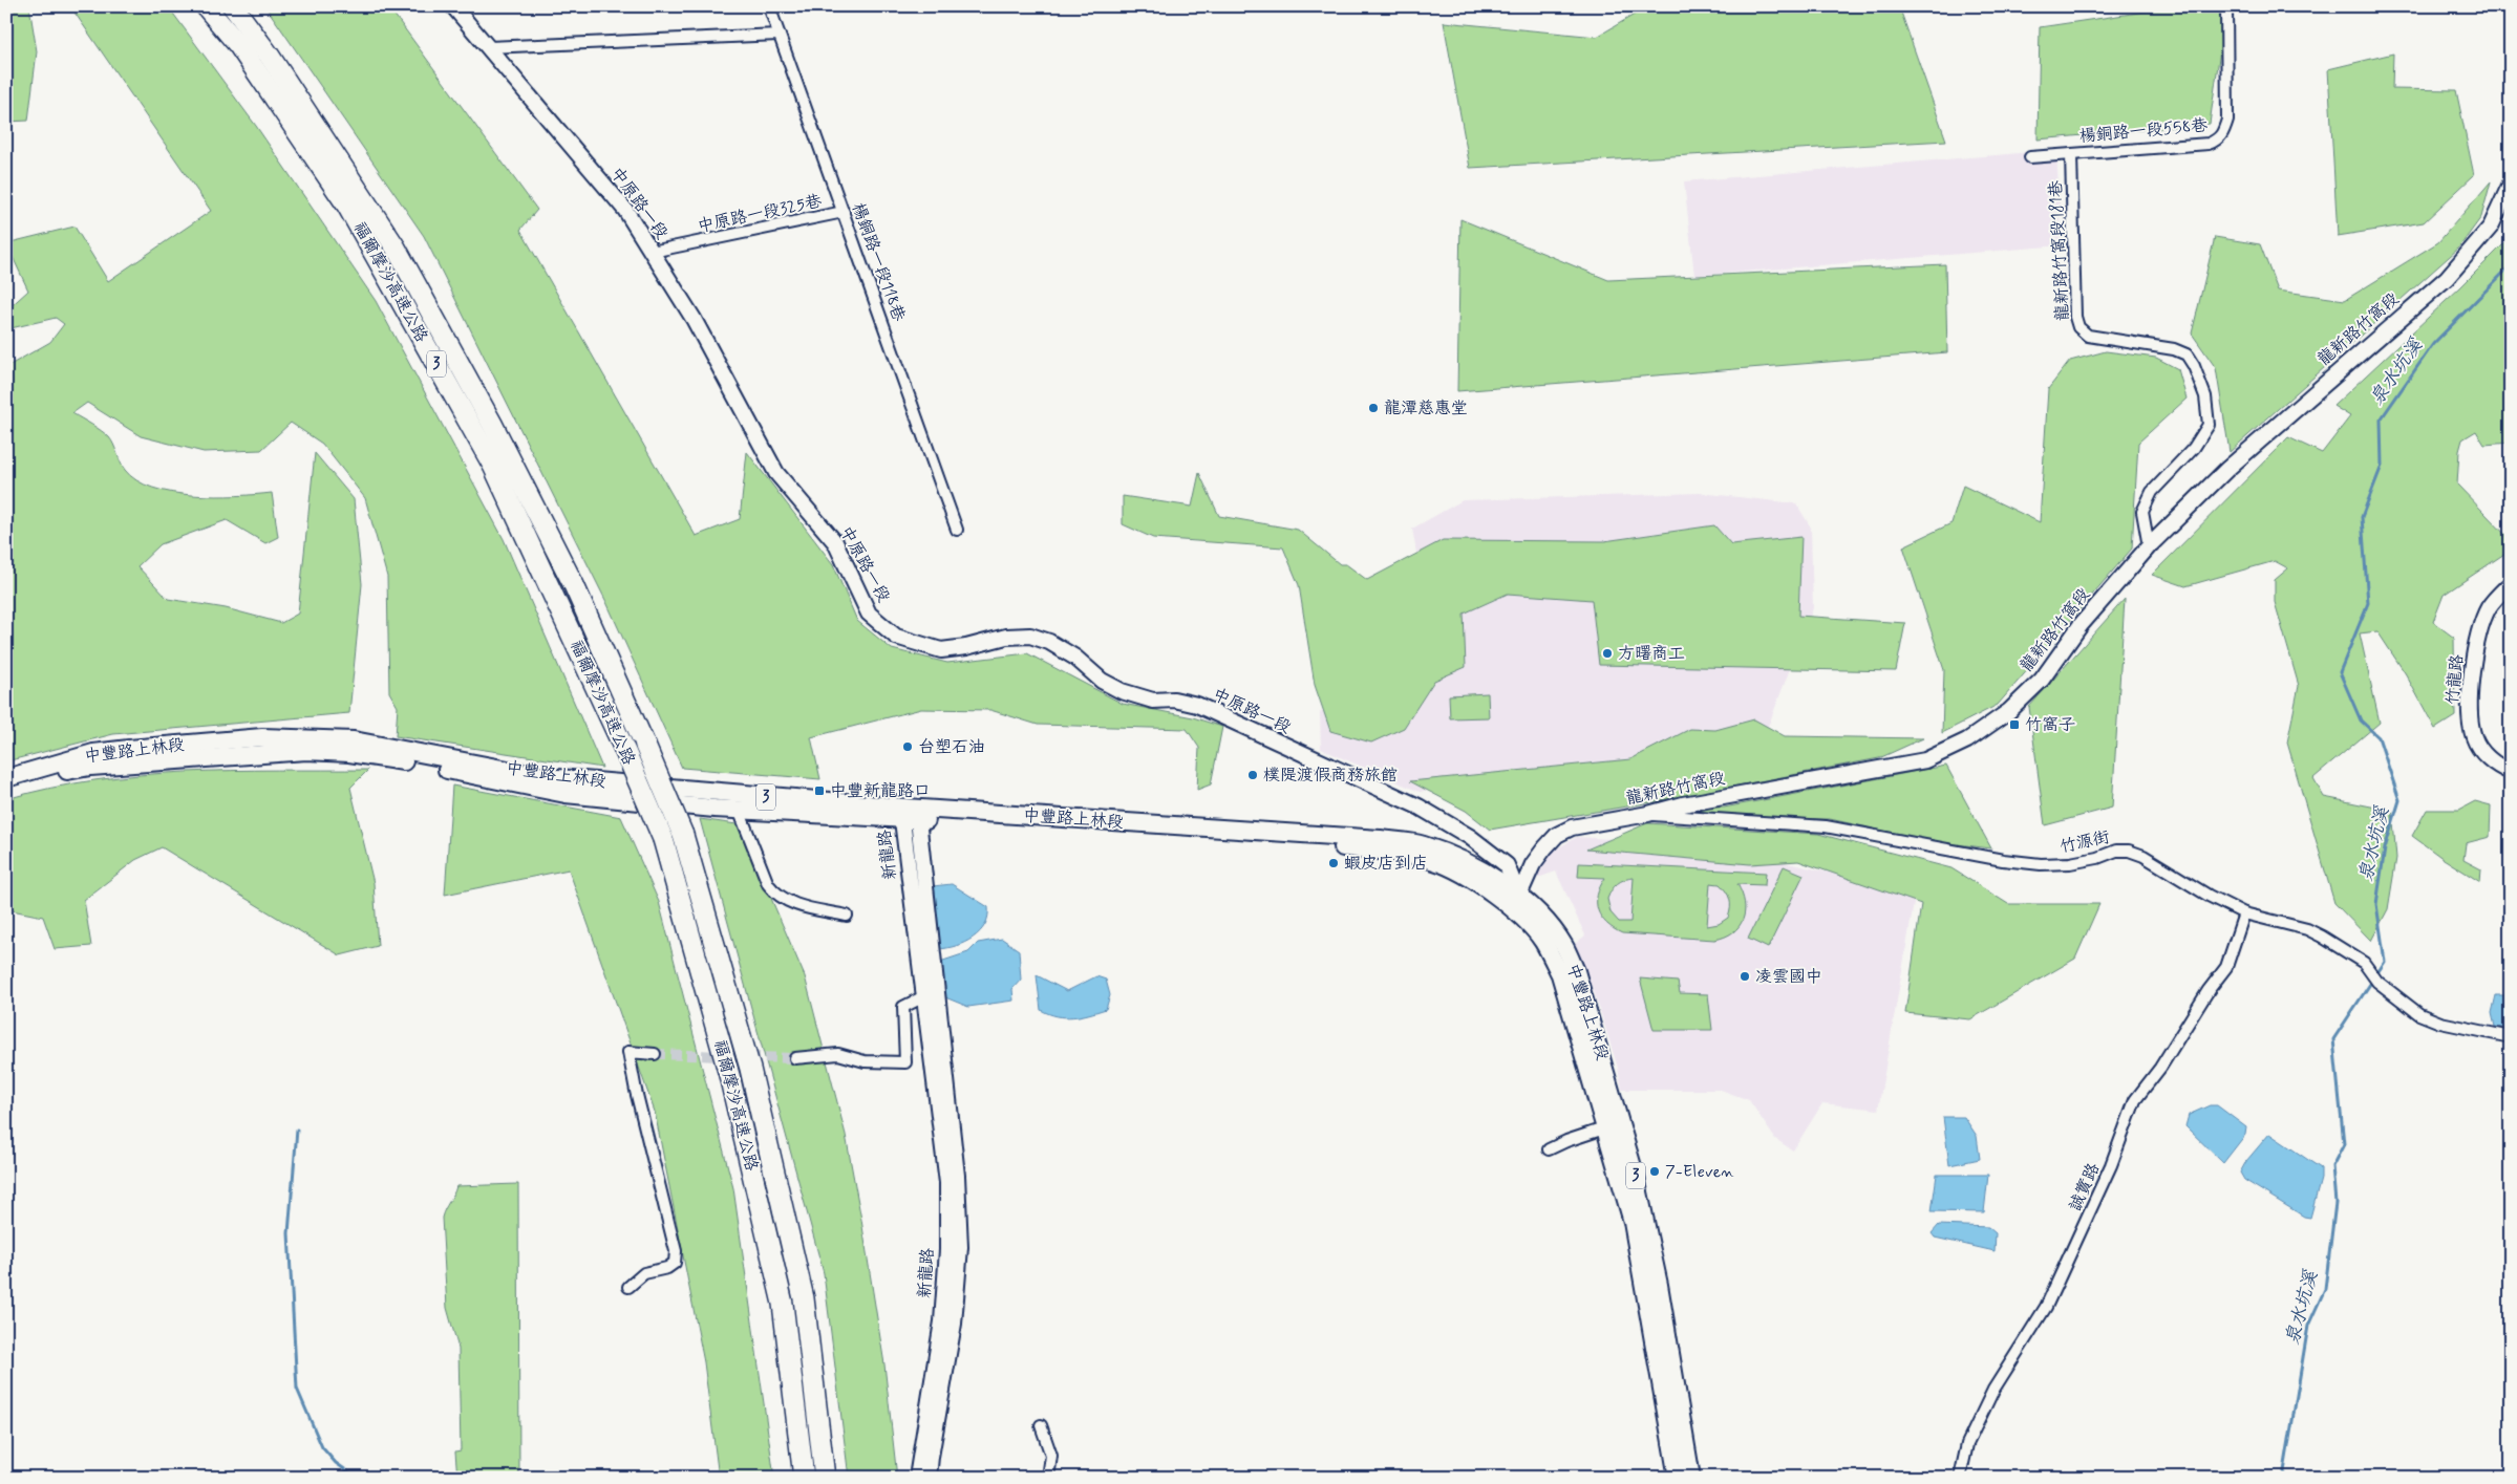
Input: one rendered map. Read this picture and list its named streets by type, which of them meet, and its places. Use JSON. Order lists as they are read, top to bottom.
{
  "streets": {
    "highway": ["福爾摩沙高速公路", "3"],
    "main road": ["中豐路上林段"],
    "street": [
      "楊銅路一段558巷",
      "中原路一段",
      "中原路一段325巷",
      "龍新路竹窩段181巷",
      "楊銅路一段118巷",
      "龍新路竹窩段",
      "竹龍路",
      "竹源街",
      "新龍路",
      "誠實路"
    ]
  },
  "crossings": [
    ["楊銅路一段558巷", "龍新路竹窩段181巷"],
    ["中原路一段", "中原路一段325巷"],
    ["中原路一段", "龍新路竹窩段"],
    ["中原路一段", "中豐路上林段"],
    ["中原路一段325巷", "楊銅路一段118巷"],
    ["龍新路竹窩段181巷", "龍新路竹窩段"],
    ["龍新路竹窩段", "中豐路上林段"],
    ["龍新路竹窩段", "竹源街"],
    ["中豐路上林段", "新龍路"],
    ["竹源街", "誠實路"]
  ],
  "water": ["泉水坑溪"],
  "places": {
    "other": [
      "龍潭慈惠堂",
      "方曙商工",
      "台塑石油",
      "樸隄渡假商務旅館",
      "蝦皮店到店",
      "凌雲國中",
      "7-Eleven"
    ],
    "transit": ["竹窩子", "中豐新龍路口"]
  }
}
